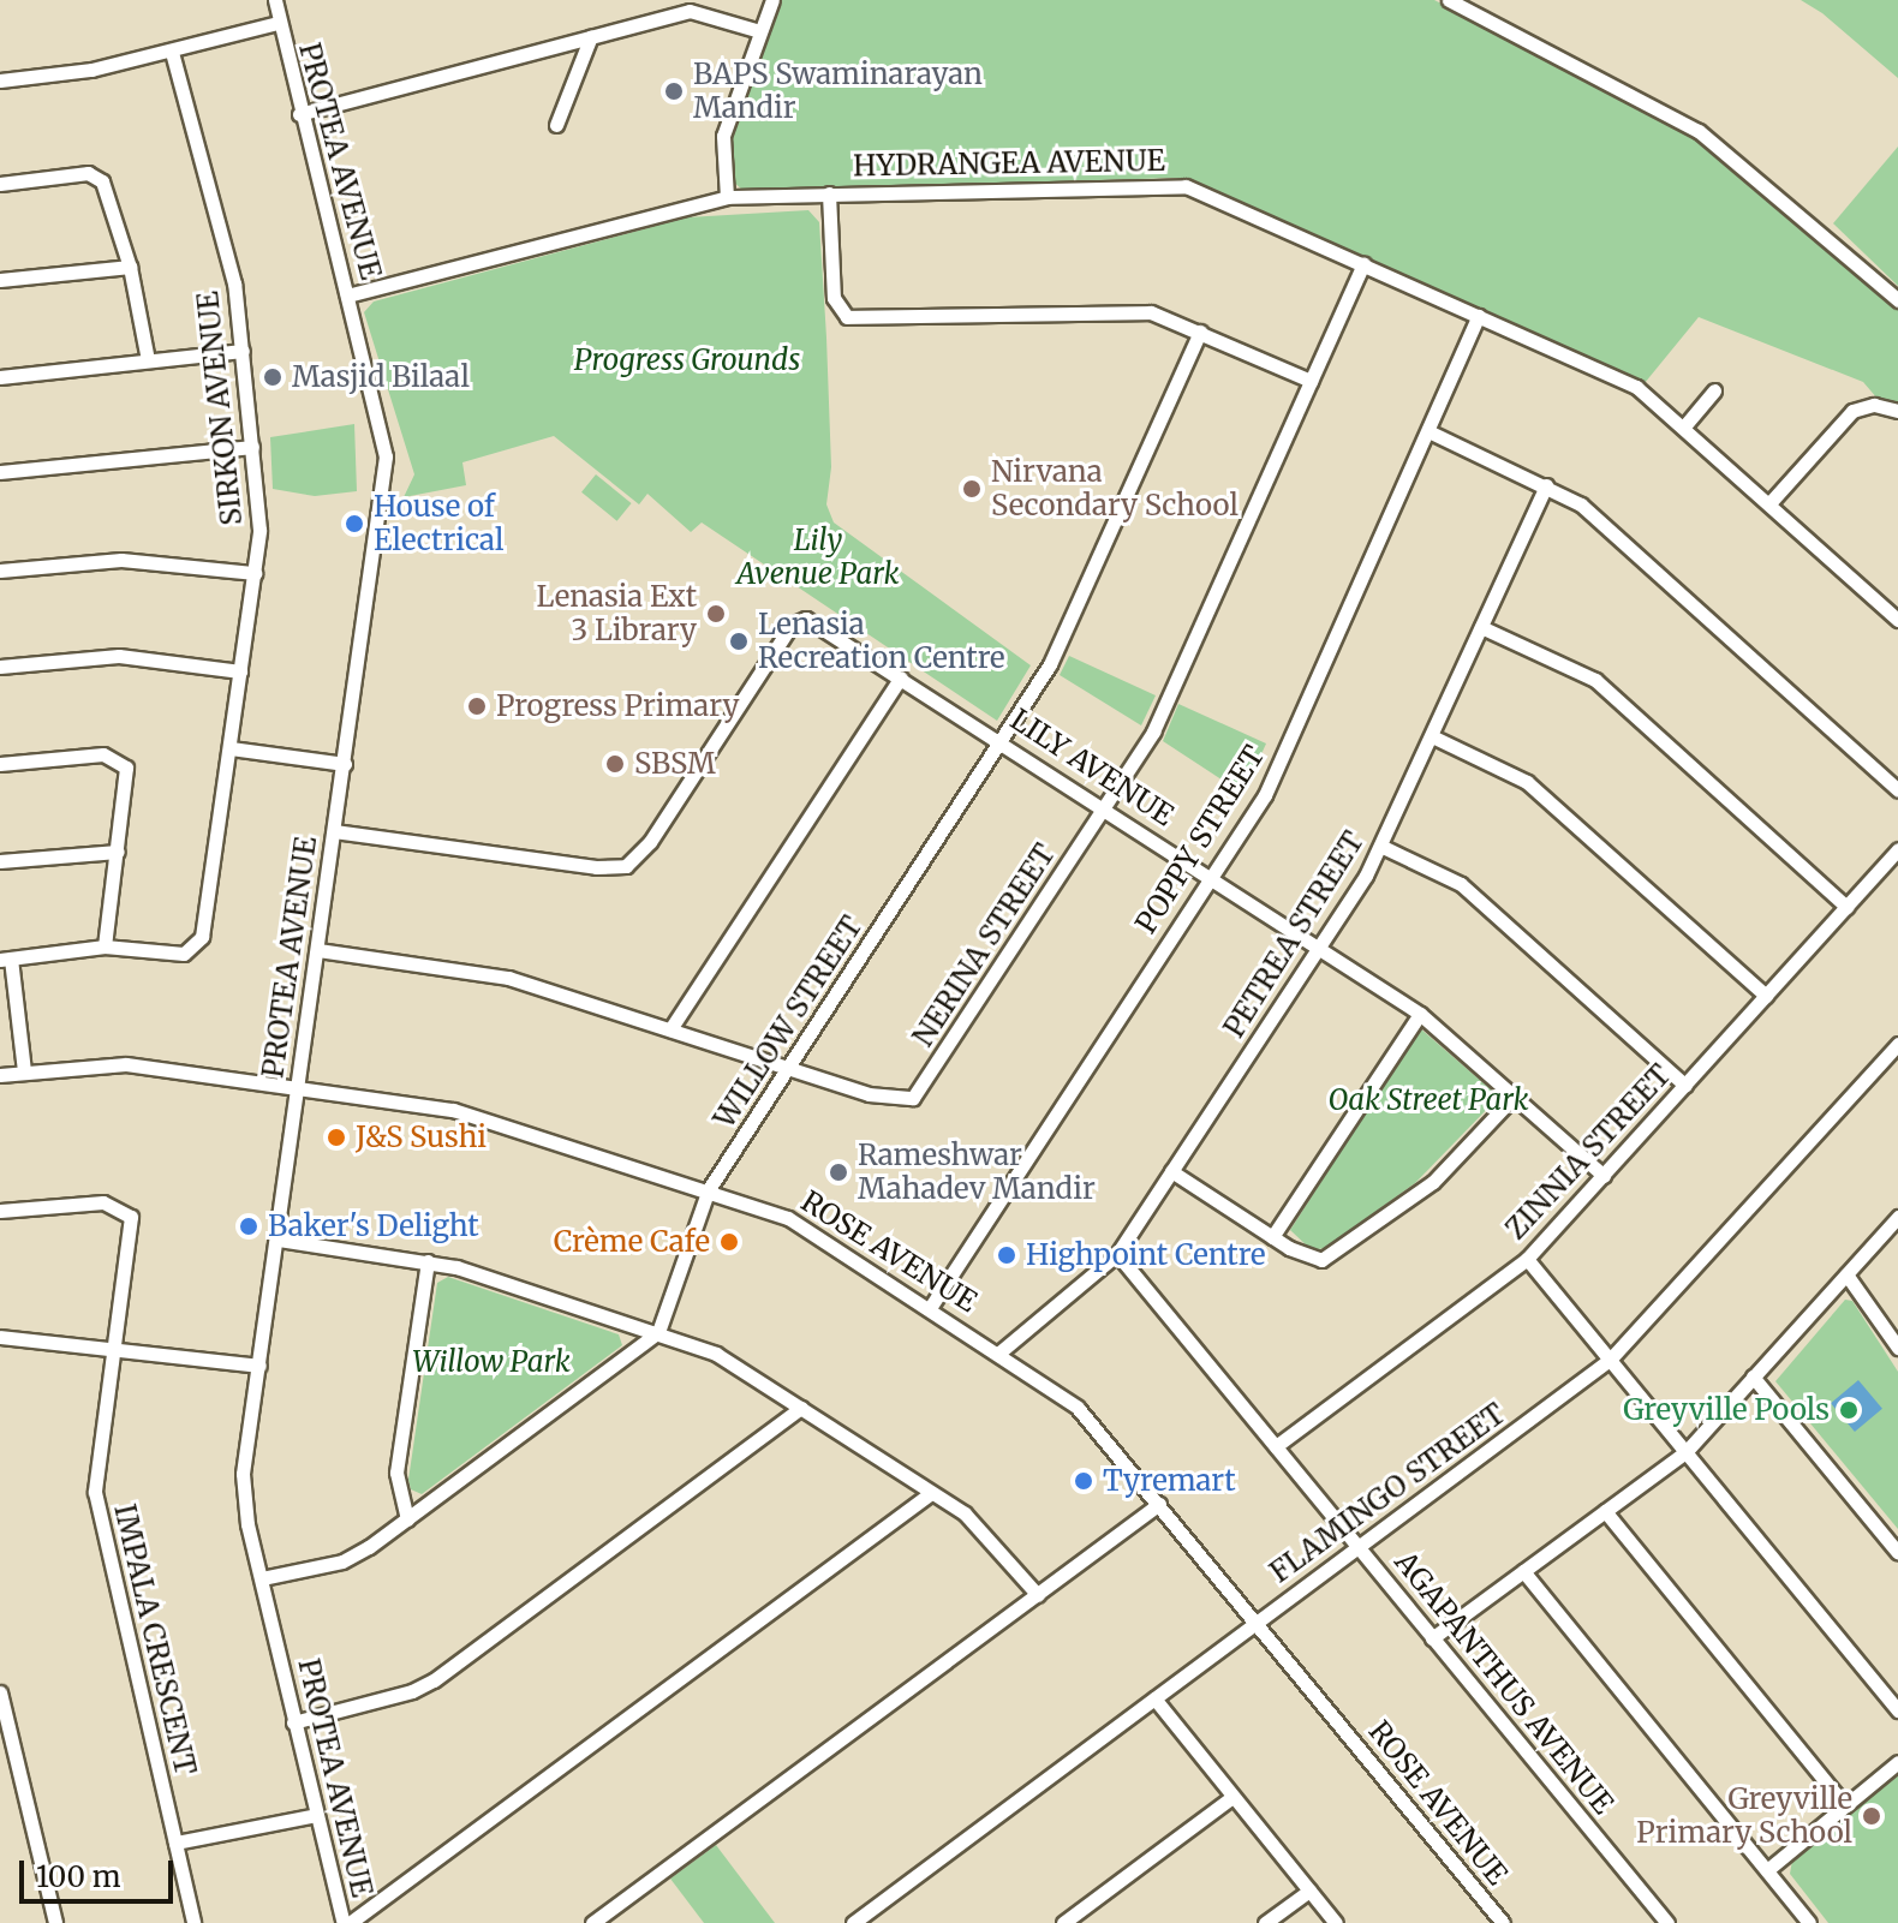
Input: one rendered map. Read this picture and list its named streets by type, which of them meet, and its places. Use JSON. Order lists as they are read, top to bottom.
{
  "streets": {
    "street": [
      "PROTEA AVENUE",
      "HYDRANGEA AVENUE",
      "SIRKON AVENUE",
      "LILY AVENUE",
      "POPPY STREET",
      "PETREA STREET",
      "NERINA STREET",
      "WILLOW STREET",
      "ZINNIA STREET",
      "ROSE AVENUE",
      "FLAMINGO STREET",
      "IMPALA CRESCENT",
      "AGAPANTHUS AVENUE"
    ]
  },
  "crossings": [
    ["PROTEA AVENUE", "HYDRANGEA AVENUE"],
    ["PROTEA AVENUE", "LILY AVENUE"],
    ["PROTEA AVENUE", "NERINA STREET"],
    ["PROTEA AVENUE", "ROSE AVENUE"],
    ["HYDRANGEA AVENUE", "POPPY STREET"],
    ["HYDRANGEA AVENUE", "NERINA STREET"],
    ["LILY AVENUE", "POPPY STREET"],
    ["LILY AVENUE", "PETREA STREET"],
    ["LILY AVENUE", "NERINA STREET"],
    ["LILY AVENUE", "WILLOW STREET"],
    ["LILY AVENUE", "ZINNIA STREET"],
    ["POPPY STREET", "ROSE AVENUE"],
    ["PETREA STREET", "ROSE AVENUE"],
    ["PETREA STREET", "AGAPANTHUS AVENUE"],
    ["NERINA STREET", "WILLOW STREET"],
    ["WILLOW STREET", "ROSE AVENUE"],
    ["ZINNIA STREET", "AGAPANTHUS AVENUE"],
    ["ROSE AVENUE", "FLAMINGO STREET"],
    ["FLAMINGO STREET", "AGAPANTHUS AVENUE"]
  ],
  "parks": [
    "Progress Grounds",
    "Lily Avenue Park",
    "Oak Street Park",
    "Willow Park"
  ],
  "places": [
    "BAPS Swaminarayan Mandir",
    "Masjid Bilaal",
    "Nirvana Secondary School",
    "House of Electrical",
    "Lenasia Ext 3 Library",
    "Lenasia Recreation Centre",
    "Progress Primary",
    "SBSM",
    "J&S Sushi",
    "Rameshwar Mahadev Mandir",
    "Baker's Delight",
    "Crème Cafe",
    "Highpoint Centre",
    "Greyville Pools",
    "Tyremart",
    "Greyville Primary School"
  ],
  "scale_bar": "100 m"
}
